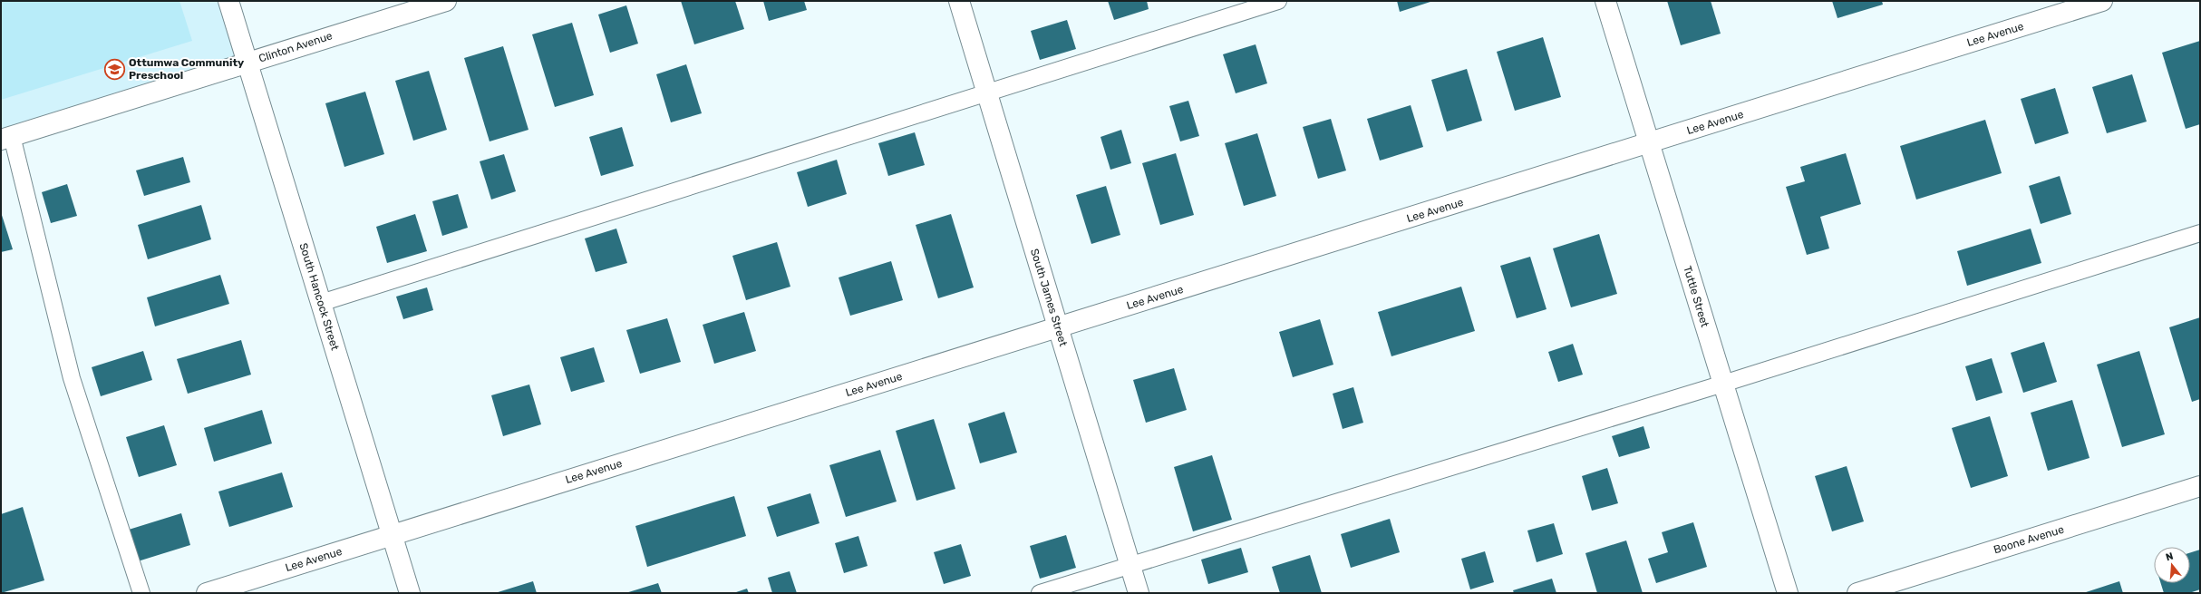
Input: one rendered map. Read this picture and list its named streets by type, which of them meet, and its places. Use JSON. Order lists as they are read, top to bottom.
{
  "streets": {
    "street": [
      "Lee Avenue",
      "Clinton Avenue",
      "South Hancock Street",
      "Tuttle Street",
      "South James Street",
      "Boone Avenue"
    ]
  },
  "crossings": [
    ["Lee Avenue", "South Hancock Street"],
    ["Lee Avenue", "Tuttle Street"],
    ["Lee Avenue", "South James Street"],
    ["Clinton Avenue", "South Hancock Street"]
  ],
  "places": {
    "school or university": ["Ottumwa Community Preschool"]
  },
  "north": "top"
}
